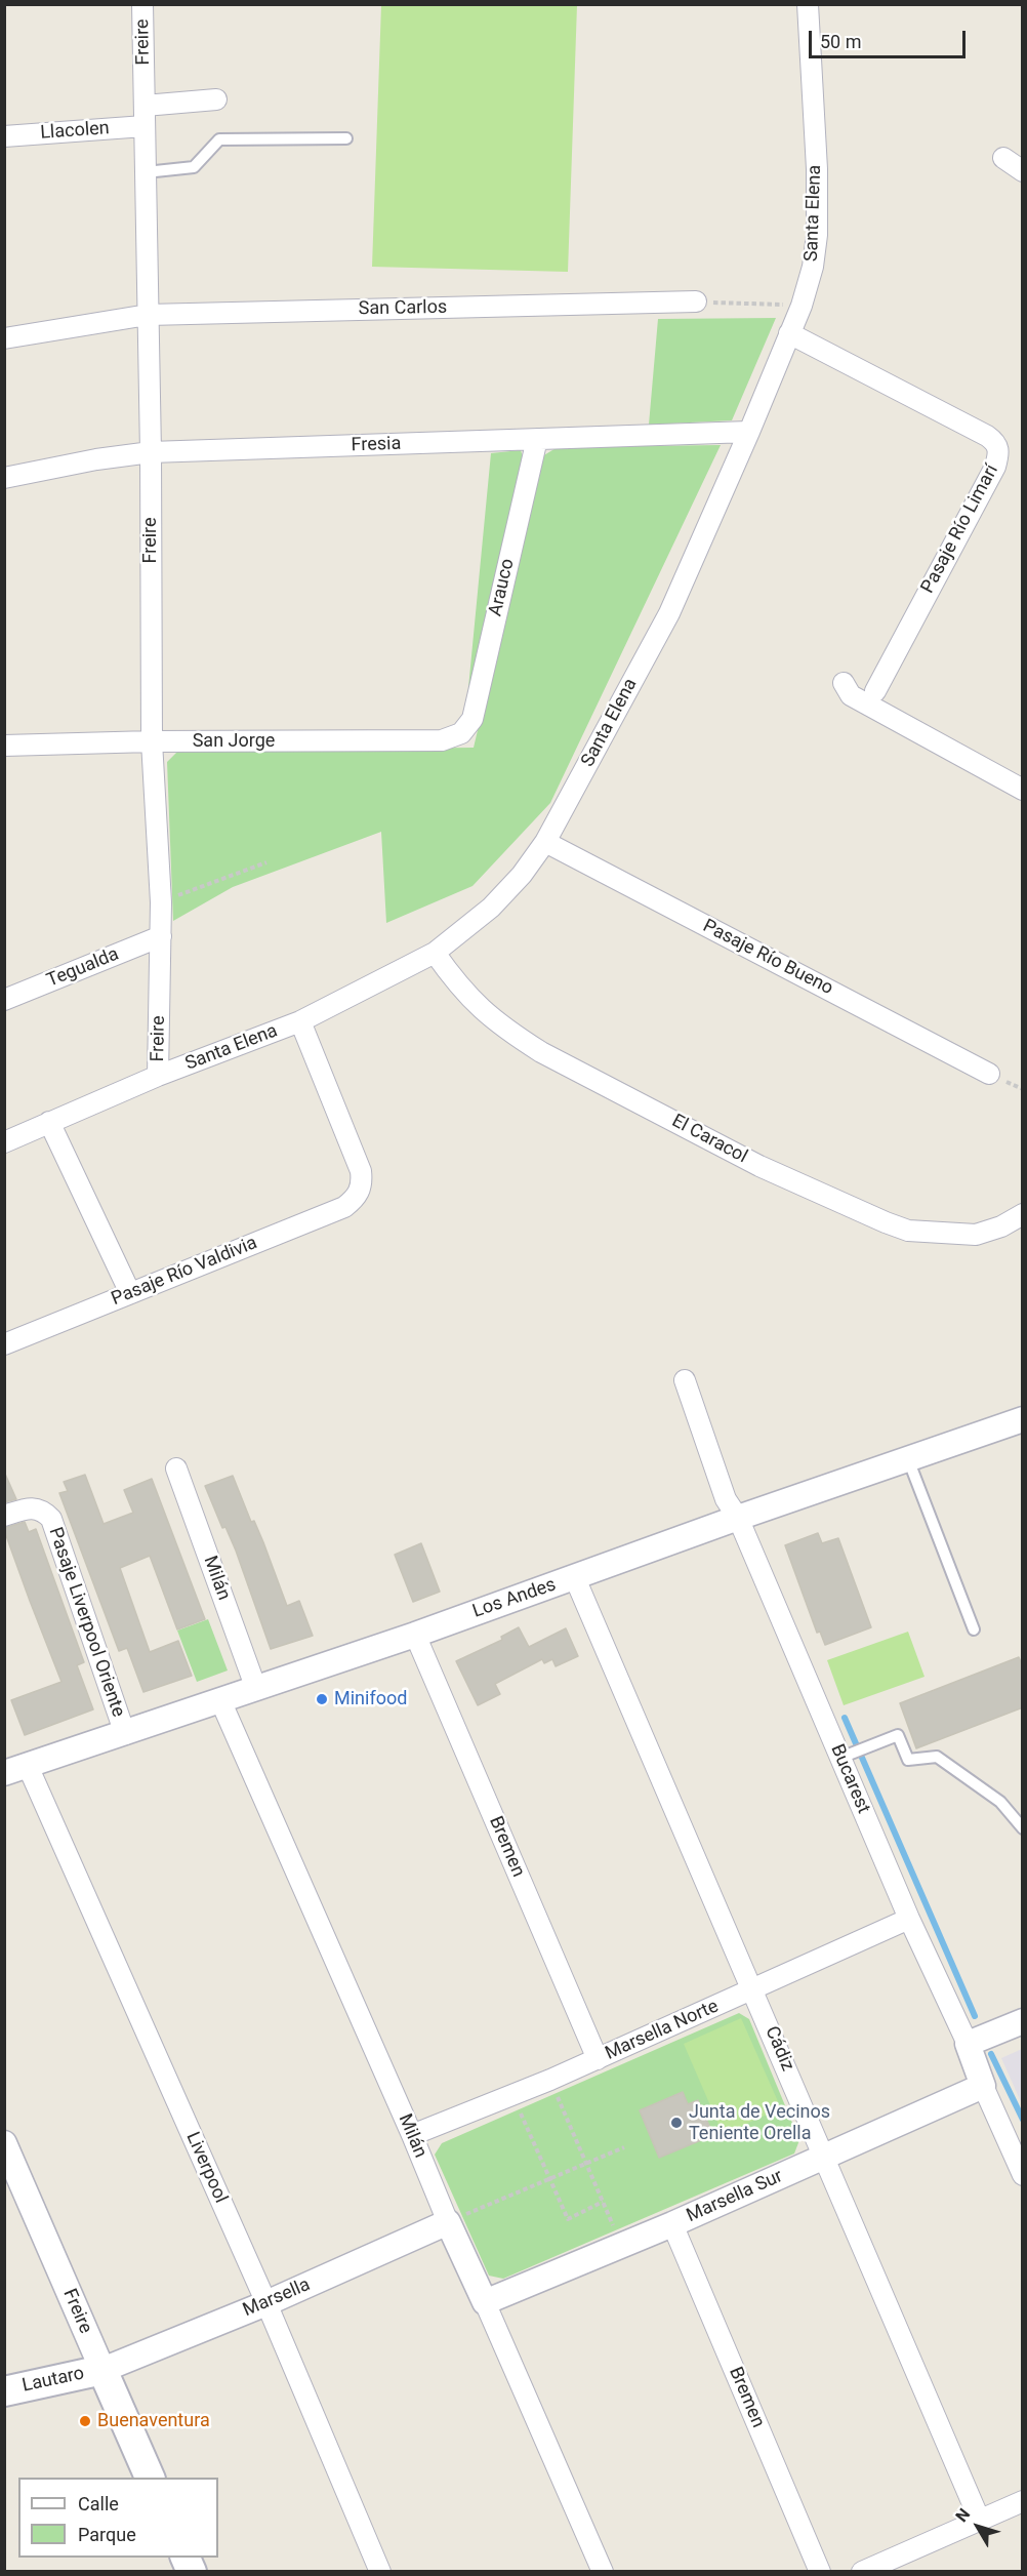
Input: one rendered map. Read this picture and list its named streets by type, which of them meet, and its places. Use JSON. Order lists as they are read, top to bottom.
{
  "streets": {
    "main road": ["Freire", "Lautaro"],
    "street": [
      "Llacolen",
      "Santa Elena",
      "San Carlos",
      "Fresia",
      "Pasaje Río Limarí",
      "Arauco",
      "San Jorge",
      "Pasaje Río Bueno",
      "Tegualda",
      "El Caracol",
      "Pasaje Río Valdivia",
      "Milán",
      "Los Andes",
      "Pasaje Liverpool Oriente",
      "Bucarest",
      "Bremen",
      "Marsella Norte",
      "Cádiz",
      "Liverpool",
      "Marsella Sur",
      "Marsella"
    ]
  },
  "crossings": [
    ["Freire", "Llacolen"],
    ["Freire", "Santa Elena"],
    ["Freire", "San Carlos"],
    ["Freire", "Fresia"],
    ["Freire", "San Jorge"],
    ["Freire", "Tegualda"],
    ["Freire", "Marsella"],
    ["Freire", "Lautaro"],
    ["Santa Elena", "Fresia"],
    ["Santa Elena", "Pasaje Río Limarí"],
    ["Santa Elena", "Pasaje Río Bueno"],
    ["Santa Elena", "El Caracol"],
    ["Santa Elena", "Pasaje Río Valdivia"],
    ["Fresia", "Arauco"],
    ["Arauco", "San Jorge"],
    ["Milán", "Los Andes"],
    ["Milán", "Marsella Norte"],
    ["Milán", "Marsella Sur"],
    ["Milán", "Marsella"],
    ["Los Andes", "Pasaje Liverpool Oriente"],
    ["Los Andes", "Bucarest"],
    ["Los Andes", "Bremen"],
    ["Los Andes", "Cádiz"],
    ["Los Andes", "Liverpool"],
    ["Bucarest", "Marsella Norte"],
    ["Bucarest", "Marsella Sur"],
    ["Bremen", "Marsella Norte"],
    ["Bremen", "Marsella Sur"],
    ["Marsella Norte", "Cádiz"],
    ["Cádiz", "Marsella Sur"],
    ["Liverpool", "Marsella"],
    ["Marsella", "Lautaro"]
  ],
  "places": ["Minifood", "Junta de Vecinos Teniente Orella", "Buenaventura"],
  "legend": ["Calle", "Parque"],
  "scale_bar": "50 m",
  "north": "top left"
}
